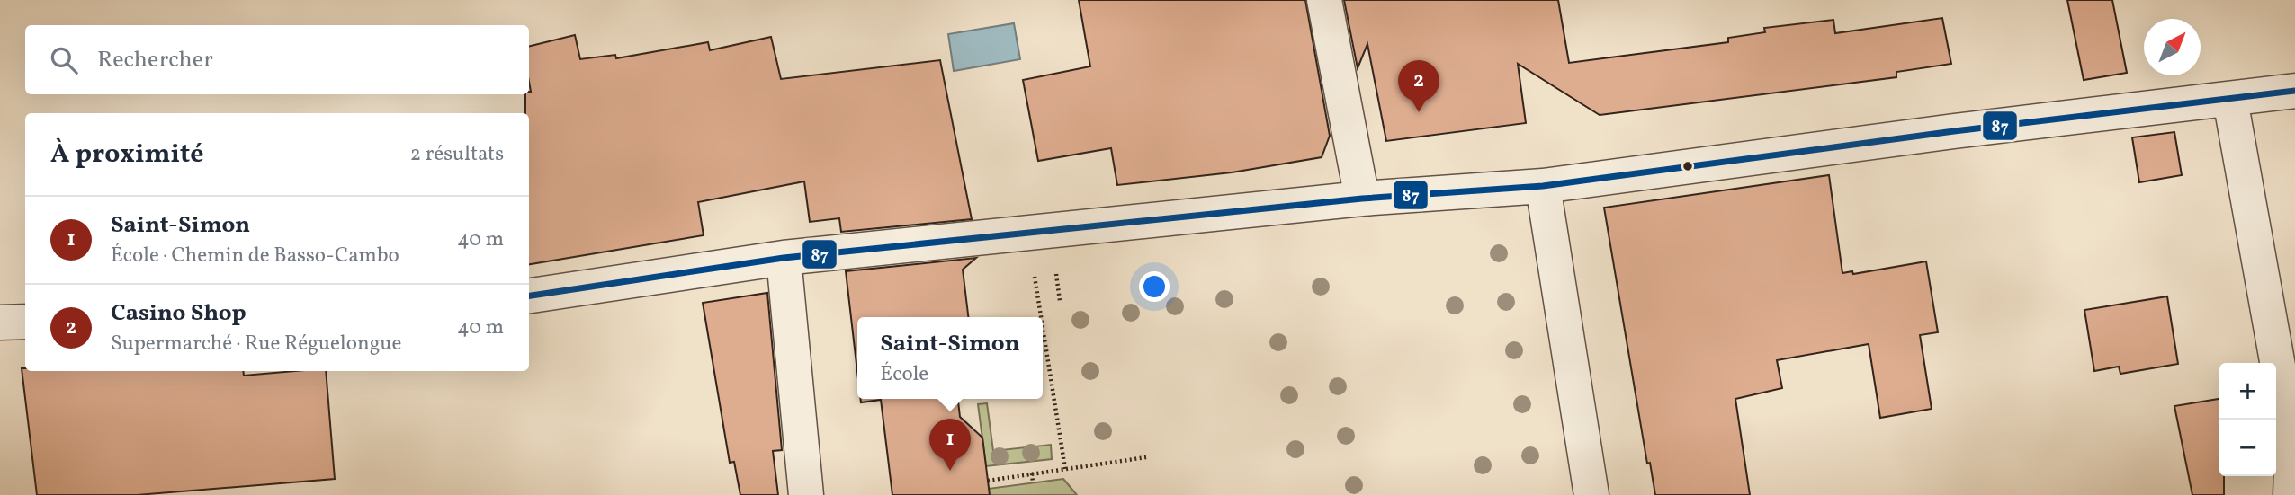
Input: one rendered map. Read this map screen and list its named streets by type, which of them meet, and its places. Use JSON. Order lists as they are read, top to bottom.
{
  "lines": ["transit line 87"],
  "north": "top right",
  "page": {
    "search": "Rechercher",
    "pins": ["2", "1"],
    "heading": ["À proximité", "2 résultats"],
    "list": [
      {
        "mark": "1",
        "name": "Saint-Simon",
        "note": "École · Chemin de Basso-Cambo",
        "value": "40 m"
      },
      {
        "mark": "2",
        "name": "Casino Shop",
        "note": "Supermarché · Rue Réguelongue",
        "value": "40 m"
      }
    ],
    "popup": ["Saint-Simon", "École"],
    "map_buttons": ["+", "−"]
  }
}
